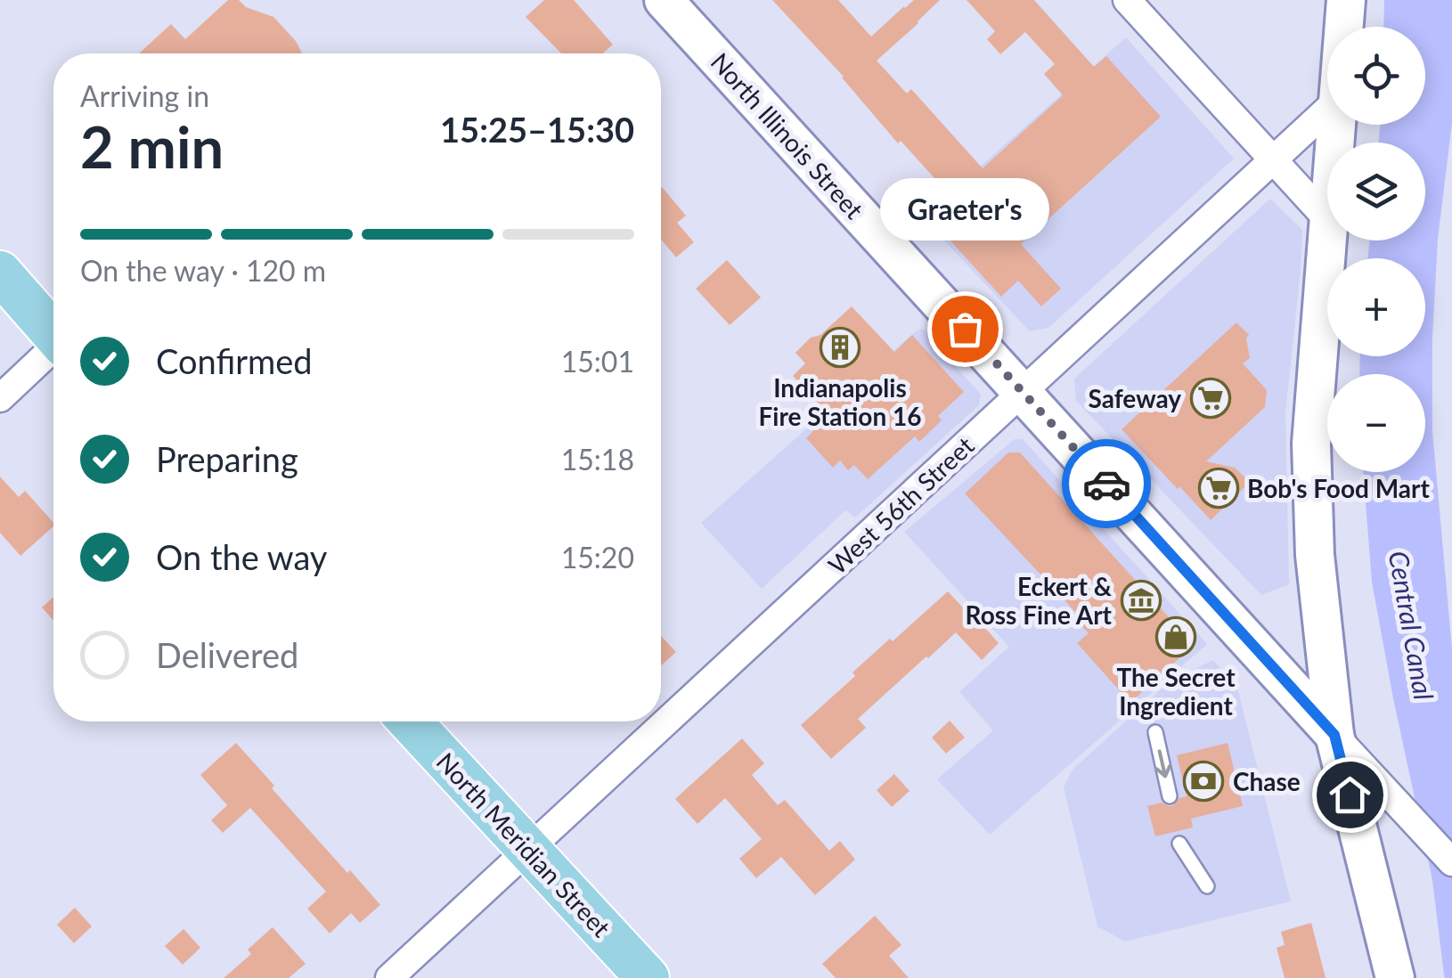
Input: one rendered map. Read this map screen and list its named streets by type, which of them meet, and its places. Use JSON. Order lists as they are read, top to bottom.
{
  "streets": {
    "main road": ["North Illinois Street", "North Meridian Street"],
    "street": ["West 56th Street"]
  },
  "crossings": [
    ["North Illinois Street", "West 56th Street"],
    ["West 56th Street", "North Meridian Street"]
  ],
  "water": ["Central Canal"],
  "places": {
    "other": ["Graeter's"],
    "building": ["Indianapolis Fire Station 16"],
    "supermarket": ["Safeway", "Bob's Food Mart"],
    "museum": ["Eckert & Ross Fine Art"],
    "shop": ["The Secret Ingredient"],
    "bank": ["Chase"]
  },
  "page": {
    "map_buttons": ["+", "−"],
    "heading": ["2 min", "Arriving in", "15:25–15:30"],
    "bubble": "Graeter's",
    "bar": "On the way · 120 m",
    "list": [
      ["Confirmed", "15:01"],
      ["Preparing", "15:18"],
      ["On the way", "15:20"],
      "Delivered"
    ]
  }
}
